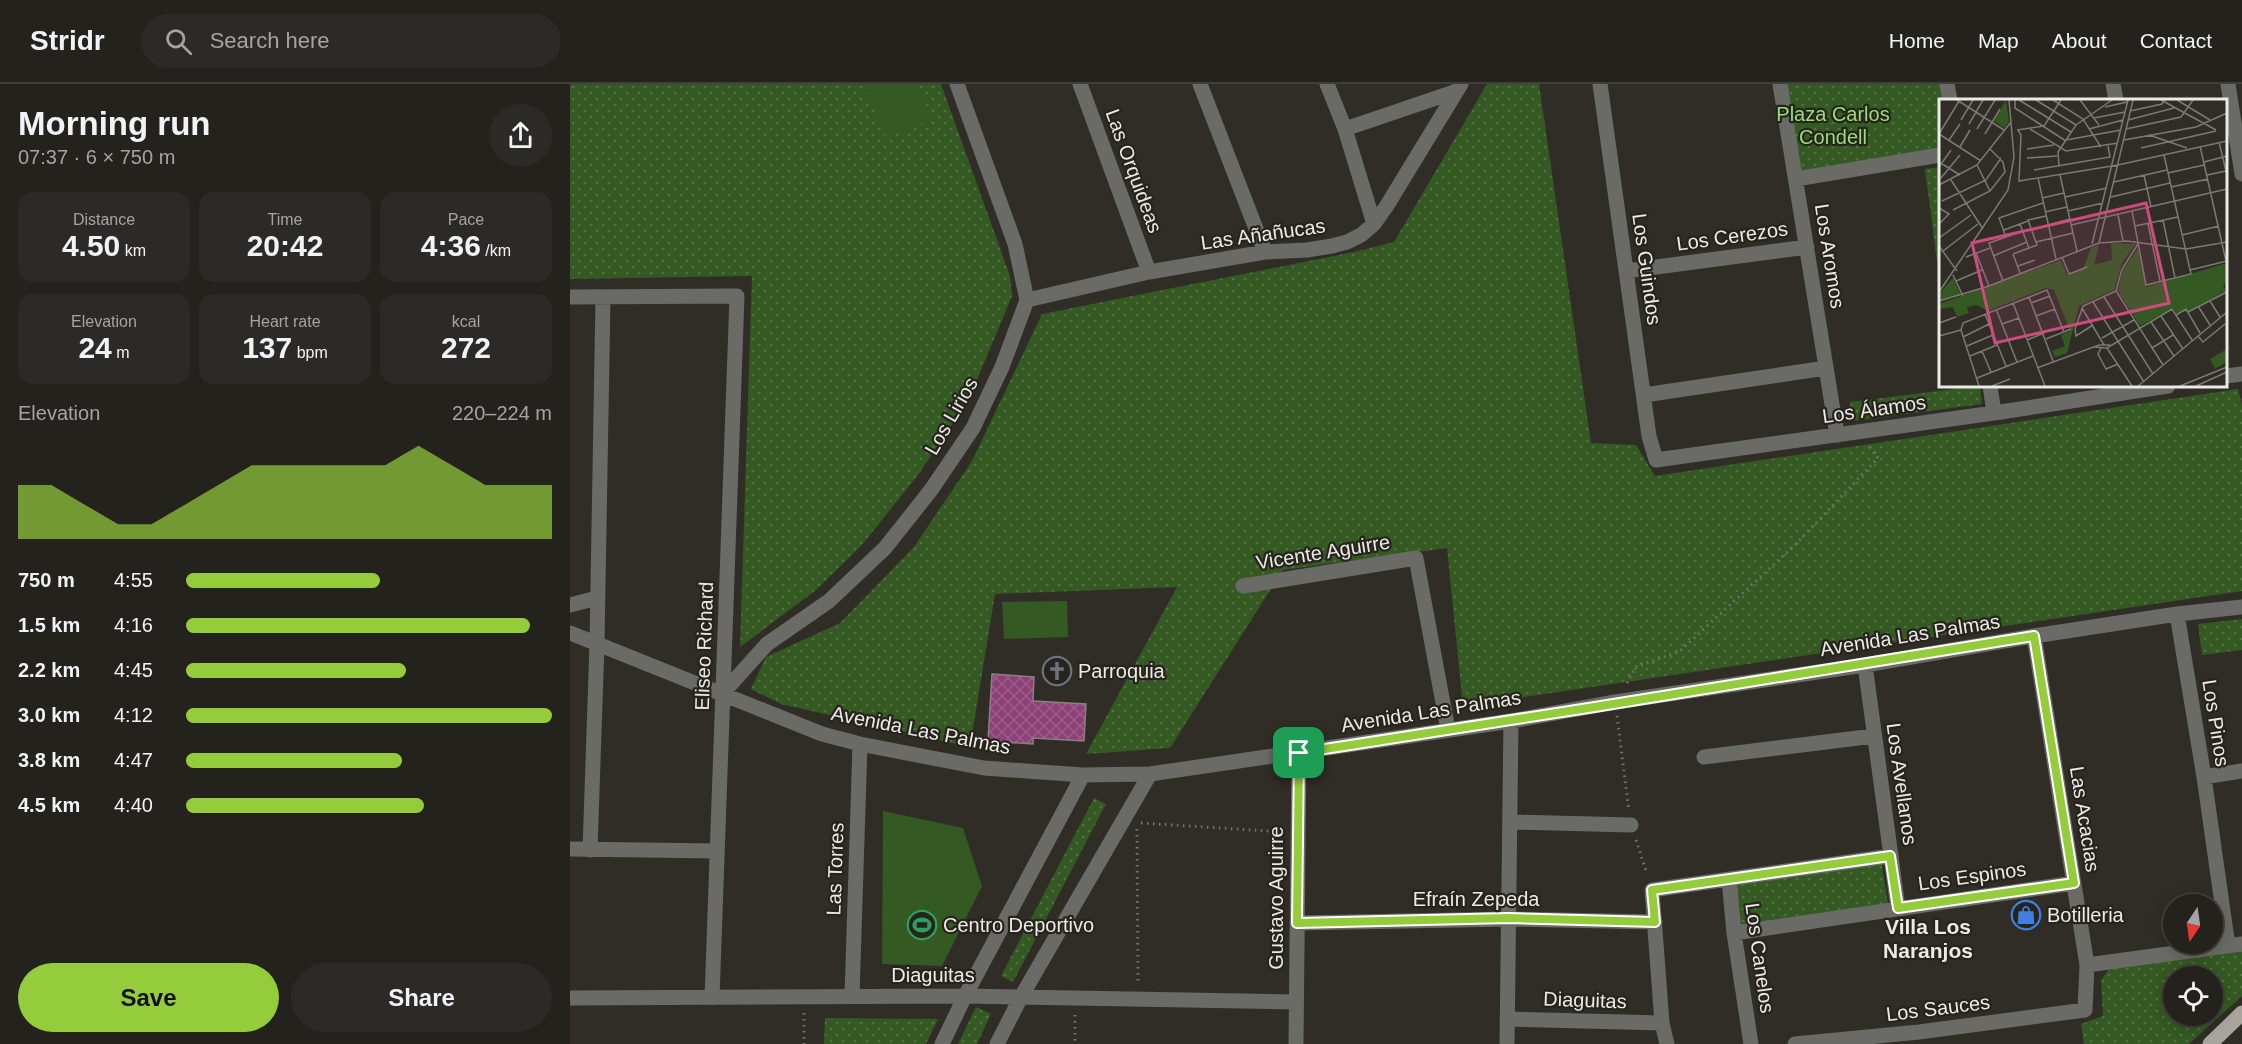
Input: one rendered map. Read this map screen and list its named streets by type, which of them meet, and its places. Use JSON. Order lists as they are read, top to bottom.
{
  "streets": {
    "street": [
      "Las Orquideas",
      "Las Añañucas",
      "Los Cerezos",
      "Los Aromos",
      "Los Guindos",
      "Los Álamos",
      "Los Lirios",
      "Vicente Aguirre",
      "Avenida Las Palmas",
      "Eliseo Richard",
      "Los Pinos",
      "Los Avellanos",
      "Las Acacias",
      "Las Torres",
      "Los Espinos",
      "Gustavo Aguirre",
      "Efraín Zepeda",
      "Los Canelos",
      "Diaguitas",
      "Los Sauces"
    ]
  },
  "crossings": [
    ["Las Orquideas", "Las Añañucas"],
    ["Las Añañucas", "Los Lirios"],
    ["Los Cerezos", "Los Aromos"],
    ["Los Cerezos", "Los Guindos"],
    ["Los Aromos", "Los Álamos"],
    ["Los Guindos", "Los Álamos"],
    ["Los Lirios", "Avenida Las Palmas"],
    ["Los Lirios", "Eliseo Richard"],
    ["Vicente Aguirre", "Avenida Las Palmas"],
    ["Avenida Las Palmas", "Eliseo Richard"],
    ["Avenida Las Palmas", "Los Pinos"],
    ["Avenida Las Palmas", "Los Avellanos"],
    ["Avenida Las Palmas", "Las Acacias"],
    ["Avenida Las Palmas", "Las Torres"],
    ["Avenida Las Palmas", "Gustavo Aguirre"],
    ["Eliseo Richard", "Diaguitas"],
    ["Los Avellanos", "Los Espinos"],
    ["Las Acacias", "Los Espinos"],
    ["Las Acacias", "Los Sauces"],
    ["Las Torres", "Diaguitas"],
    ["Los Espinos", "Los Canelos"],
    ["Gustavo Aguirre", "Efraín Zepeda"],
    ["Gustavo Aguirre", "Diaguitas"]
  ],
  "districts": ["Villa Los Naranjos"],
  "parks": ["Plaza Carlos Condell"],
  "places": {
    "church": ["Parroquia"],
    "shop": ["Botilleria"],
    "sports": ["Centro Deportivo"]
  },
  "north": "bottom",
  "page": {
    "header": "Stridr",
    "search": "Search here",
    "nav": [
      "Home",
      "Map",
      "About",
      "Contact"
    ],
    "heading": ["Morning run", "07:37 · 6 × 750 m"],
    "stats": [
      ["Distance", "4.50 km"],
      ["Time", "20:42"],
      ["Pace", "4:36 /km"],
      ["Elevation", "24 m"],
      ["Heart rate", "137 bpm"],
      ["kcal", "272"]
    ],
    "chart": ["Elevation", "220–224 m"],
    "list": [
      {
        "name": "750 m",
        "note": "4:55"
      },
      {
        "name": "1.5 km",
        "note": "4:16"
      },
      {
        "name": "2.2 km",
        "note": "4:45"
      },
      {
        "name": "3.0 km",
        "note": "4:12"
      },
      {
        "name": "3.8 km",
        "note": "4:47"
      },
      {
        "name": "4.5 km",
        "note": "4:40"
      }
    ],
    "buttons": ["Save", "Share"]
  }
}
